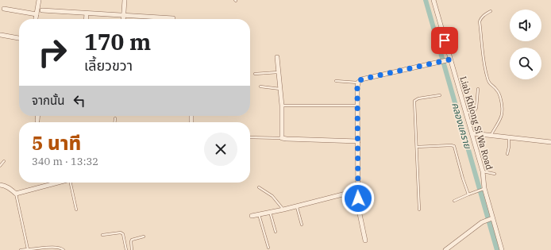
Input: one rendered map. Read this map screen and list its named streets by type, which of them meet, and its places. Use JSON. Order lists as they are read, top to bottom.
{
  "streets": {
    "street": ["Liab Khlong Si Wa Road"]
  },
  "water": ["คลองเเคราย"],
  "page": {
    "turn": ["170 m", "เลี้ยวขวา"],
    "then": "จากนั้น",
    "heading": ["5 นาที", "340 m · 13:32"]
  }
}
